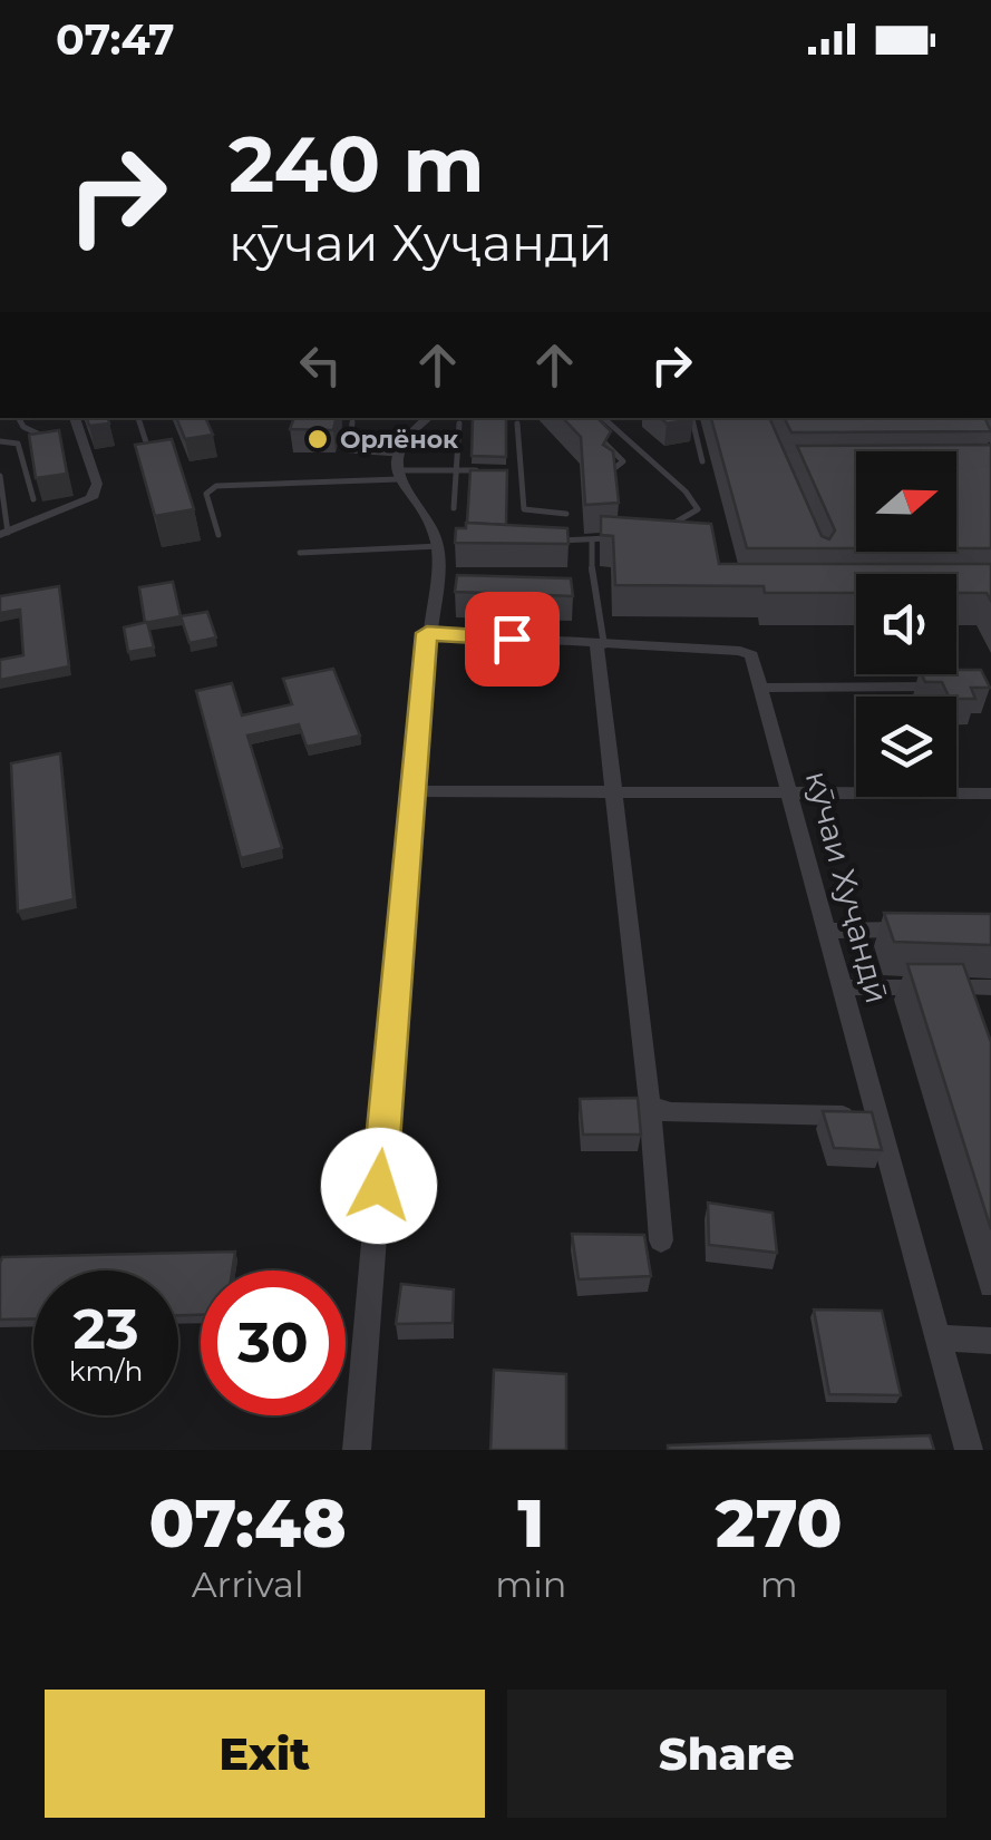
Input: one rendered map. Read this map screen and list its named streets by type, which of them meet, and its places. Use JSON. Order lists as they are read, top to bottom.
{
  "streets": {
    "street": ["кӯчаи Хуҷандӣ"]
  },
  "places": ["Орлёнок"],
  "north": "right",
  "page": {
    "status": "07:47",
    "turn": ["240 m", "кӯчаи Хуҷандӣ"],
    "speed": "23 km/h",
    "limit": "30",
    "eta": [
      "07:48",
      "Arrival",
      "1",
      "min",
      "270",
      "m"
    ],
    "buttons": ["Exit", "Share"]
  }
}
